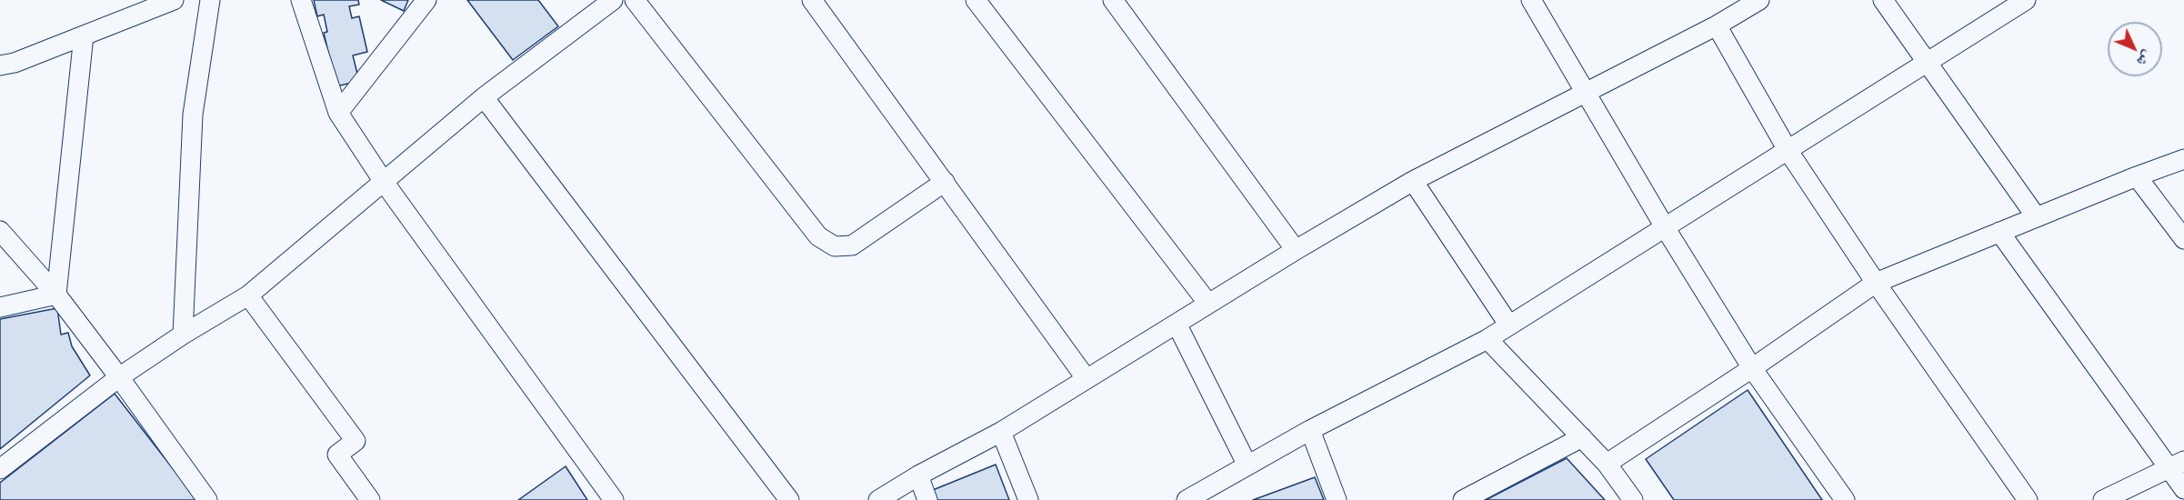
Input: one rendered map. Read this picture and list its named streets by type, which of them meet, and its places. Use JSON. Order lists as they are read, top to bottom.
{
  "north": "bottom right"
}
